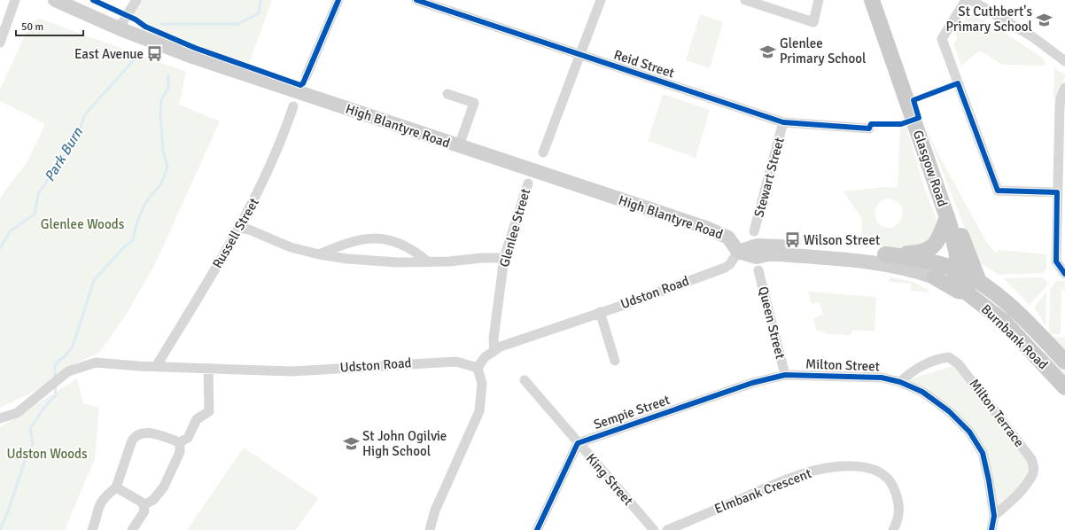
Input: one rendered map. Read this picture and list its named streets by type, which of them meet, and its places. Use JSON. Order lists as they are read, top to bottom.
{
  "streets": {
    "main road": ["High Blantyre Road", "Glasgow Road", "Burnbank Road"],
    "street": [
      "Reid Street",
      "Stewart Street",
      "Glenlee Street",
      "Russell Street",
      "Udston Road",
      "Queen Street",
      "Milton Street",
      "Sempie Street",
      "Milton Terrace",
      "King Street",
      "Elmbank Crescent"
    ]
  },
  "crossings": [
    ["Reid Street", "Stewart Street"],
    ["High Blantyre Road", "Udston Road"],
    ["Glasgow Road", "Burnbank Road"],
    ["Glenlee Street", "Udston Road"],
    ["Russell Street", "Udston Road"],
    ["Queen Street", "Milton Street"],
    ["Queen Street", "Sempie Street"],
    ["Milton Street", "Sempie Street"],
    ["Milton Street", "Milton Terrace"],
    ["Sempie Street", "King Street"]
  ],
  "water": ["Park Burn"],
  "parks": ["Glenlee Woods", "Udston Woods"],
  "places": {
    "school or university": ["St Cuthbert's Primary School", "Glenlee Primary School", "St John Ogilvie High School"],
    "bus stop": ["East Avenue", "Wilson Street"]
  },
  "scale_bar": "50 m"
}
